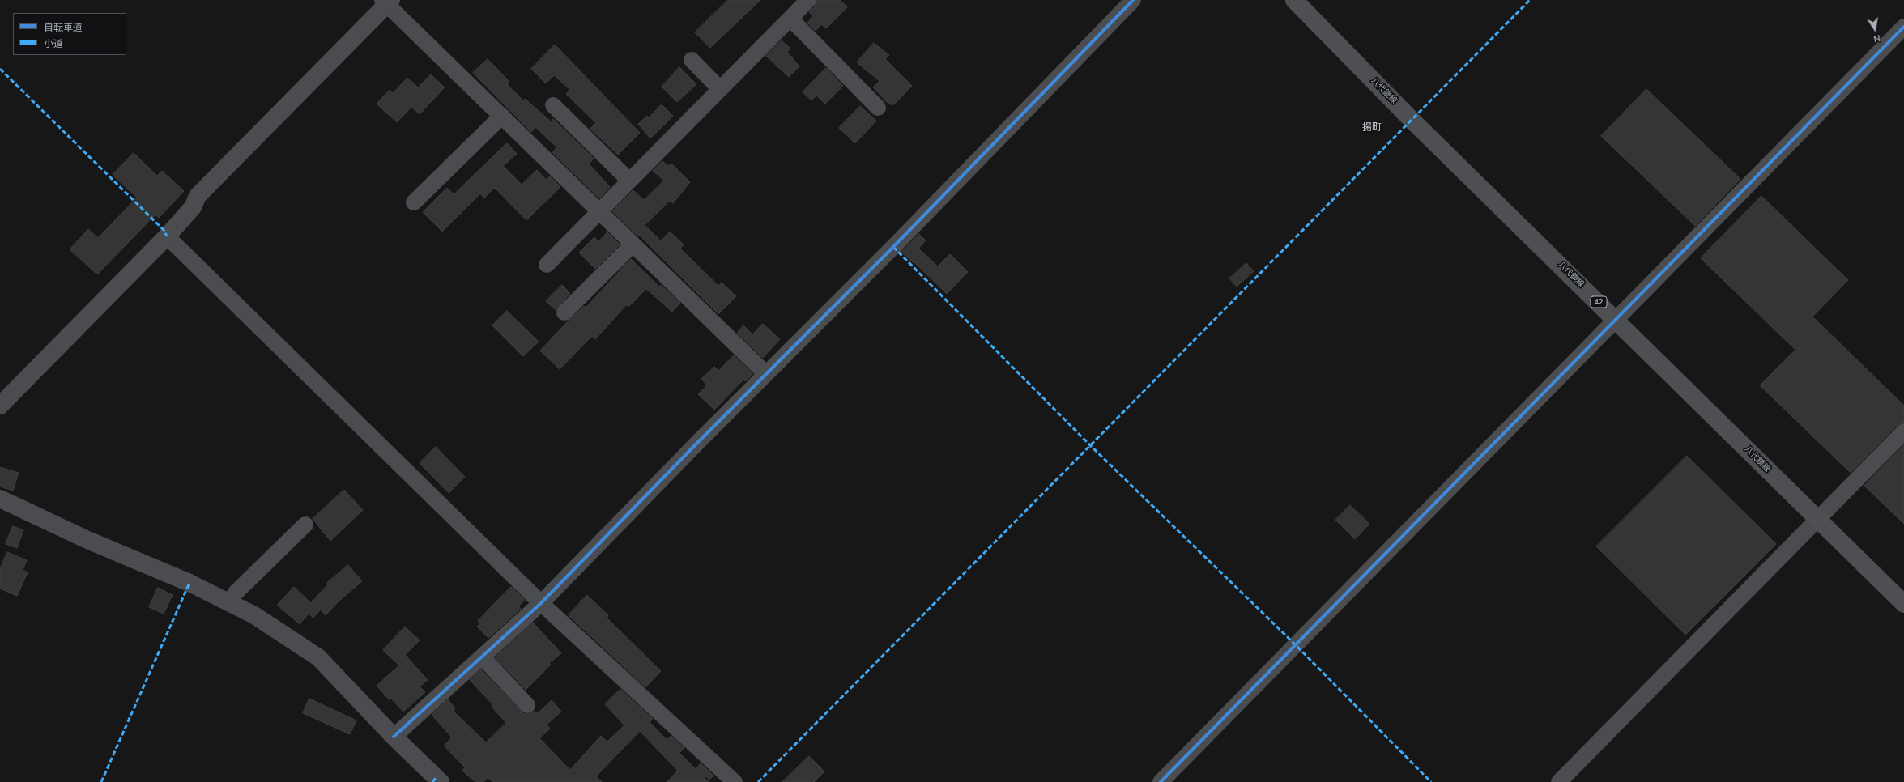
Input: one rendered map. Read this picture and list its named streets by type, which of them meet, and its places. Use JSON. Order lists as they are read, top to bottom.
{
  "streets": {
    "main road": ["八代鏡線", "42"]
  },
  "districts": ["揚町"],
  "legend": ["自転車道", "小道"],
  "north": "bottom"
}
